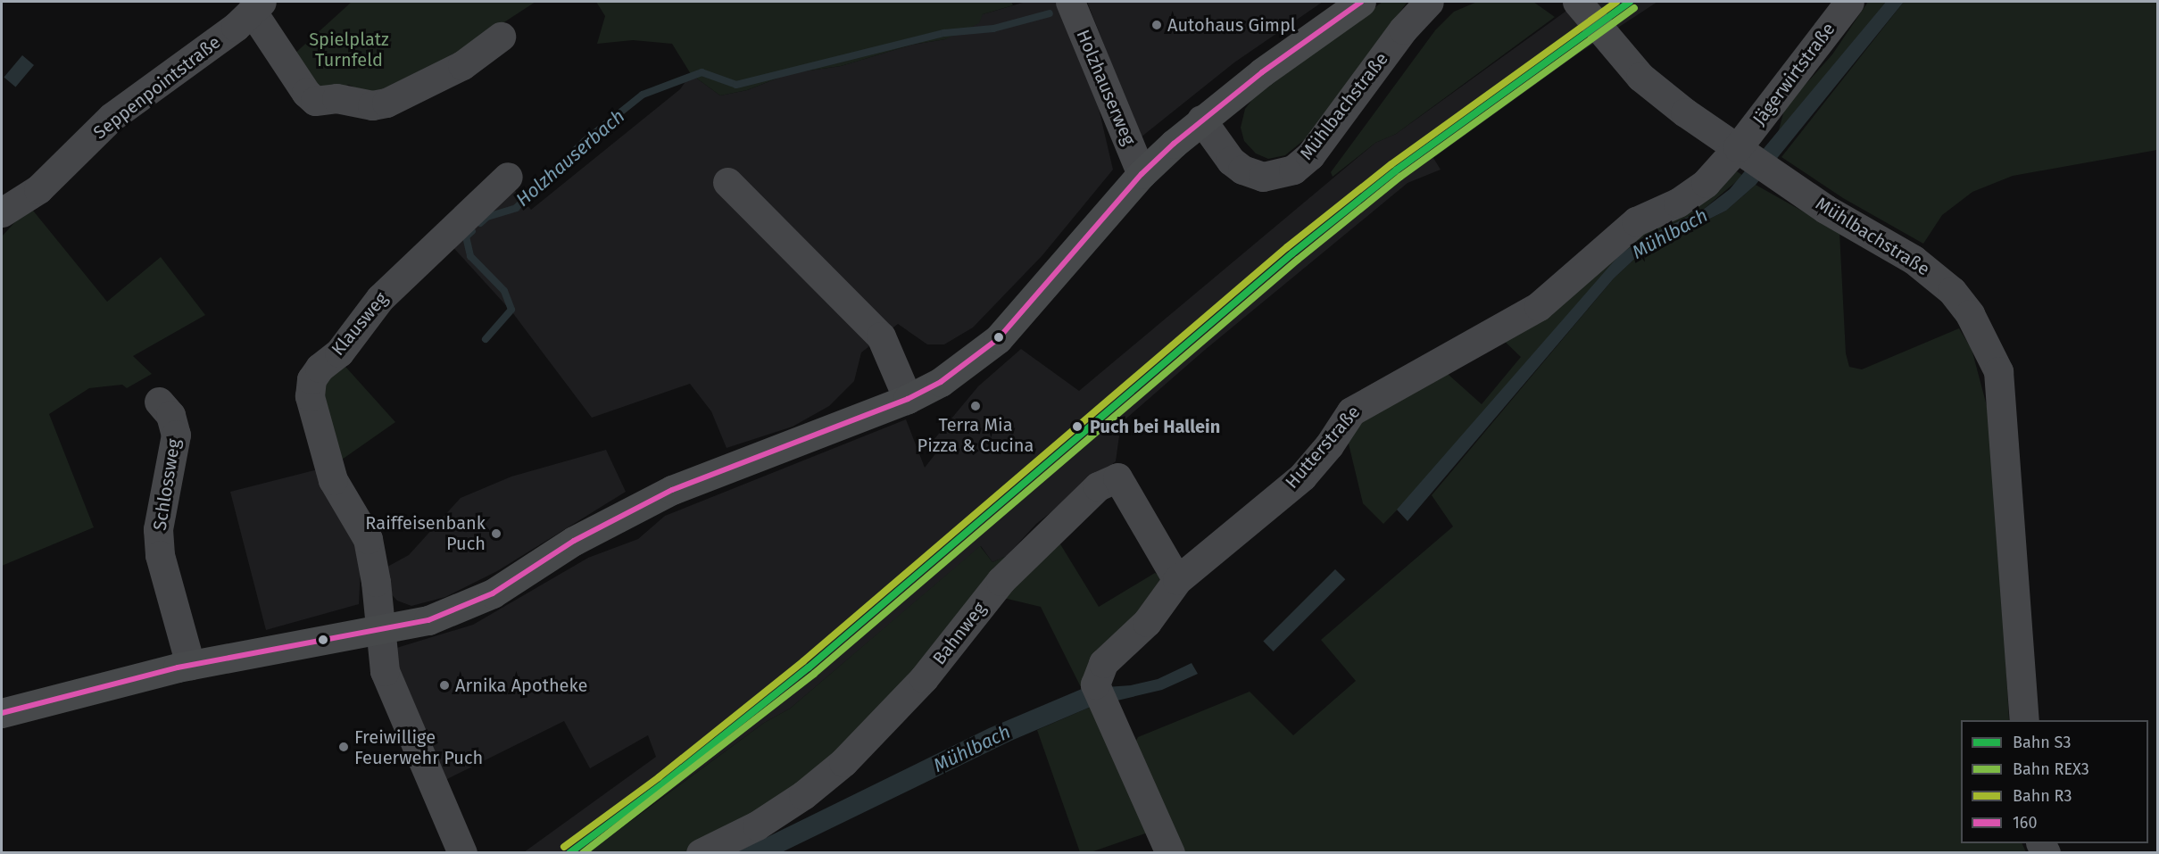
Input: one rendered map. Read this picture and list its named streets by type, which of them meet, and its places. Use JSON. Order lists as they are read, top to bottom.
{
  "streets": {
    "street": [
      "Jägerwirtstraße",
      "Seppenpointstraße",
      "Holzhauserweg",
      "Mühlbachstraße",
      "Klausweg",
      "Hutterstraße",
      "Schlossweg",
      "Bahnweg"
    ]
  },
  "crossings": [
    ["Jägerwirtstraße", "Mühlbachstraße"],
    ["Jägerwirtstraße", "Hutterstraße"],
    ["Mühlbachstraße", "Hutterstraße"],
    ["Hutterstraße", "Bahnweg"]
  ],
  "water": ["Holzhauserbach", "Mühlbach"],
  "parks": ["Spielplatz Turnfeld"],
  "places": [
    "Autohaus Gimpl",
    "Terra Mia Pizza & Cucina",
    "Puch bei Hallein",
    "Raiffeisenbank Puch",
    "Arnika Apotheke",
    "Freiwillige Feuerwehr Puch"
  ],
  "lines": [
    "rail line S3",
    "rail line R3",
    "transit line 160",
    "rail line REX3"
  ],
  "legend": [
    "Bahn S3",
    "Bahn REX3",
    "Bahn R3",
    "160"
  ]
}
